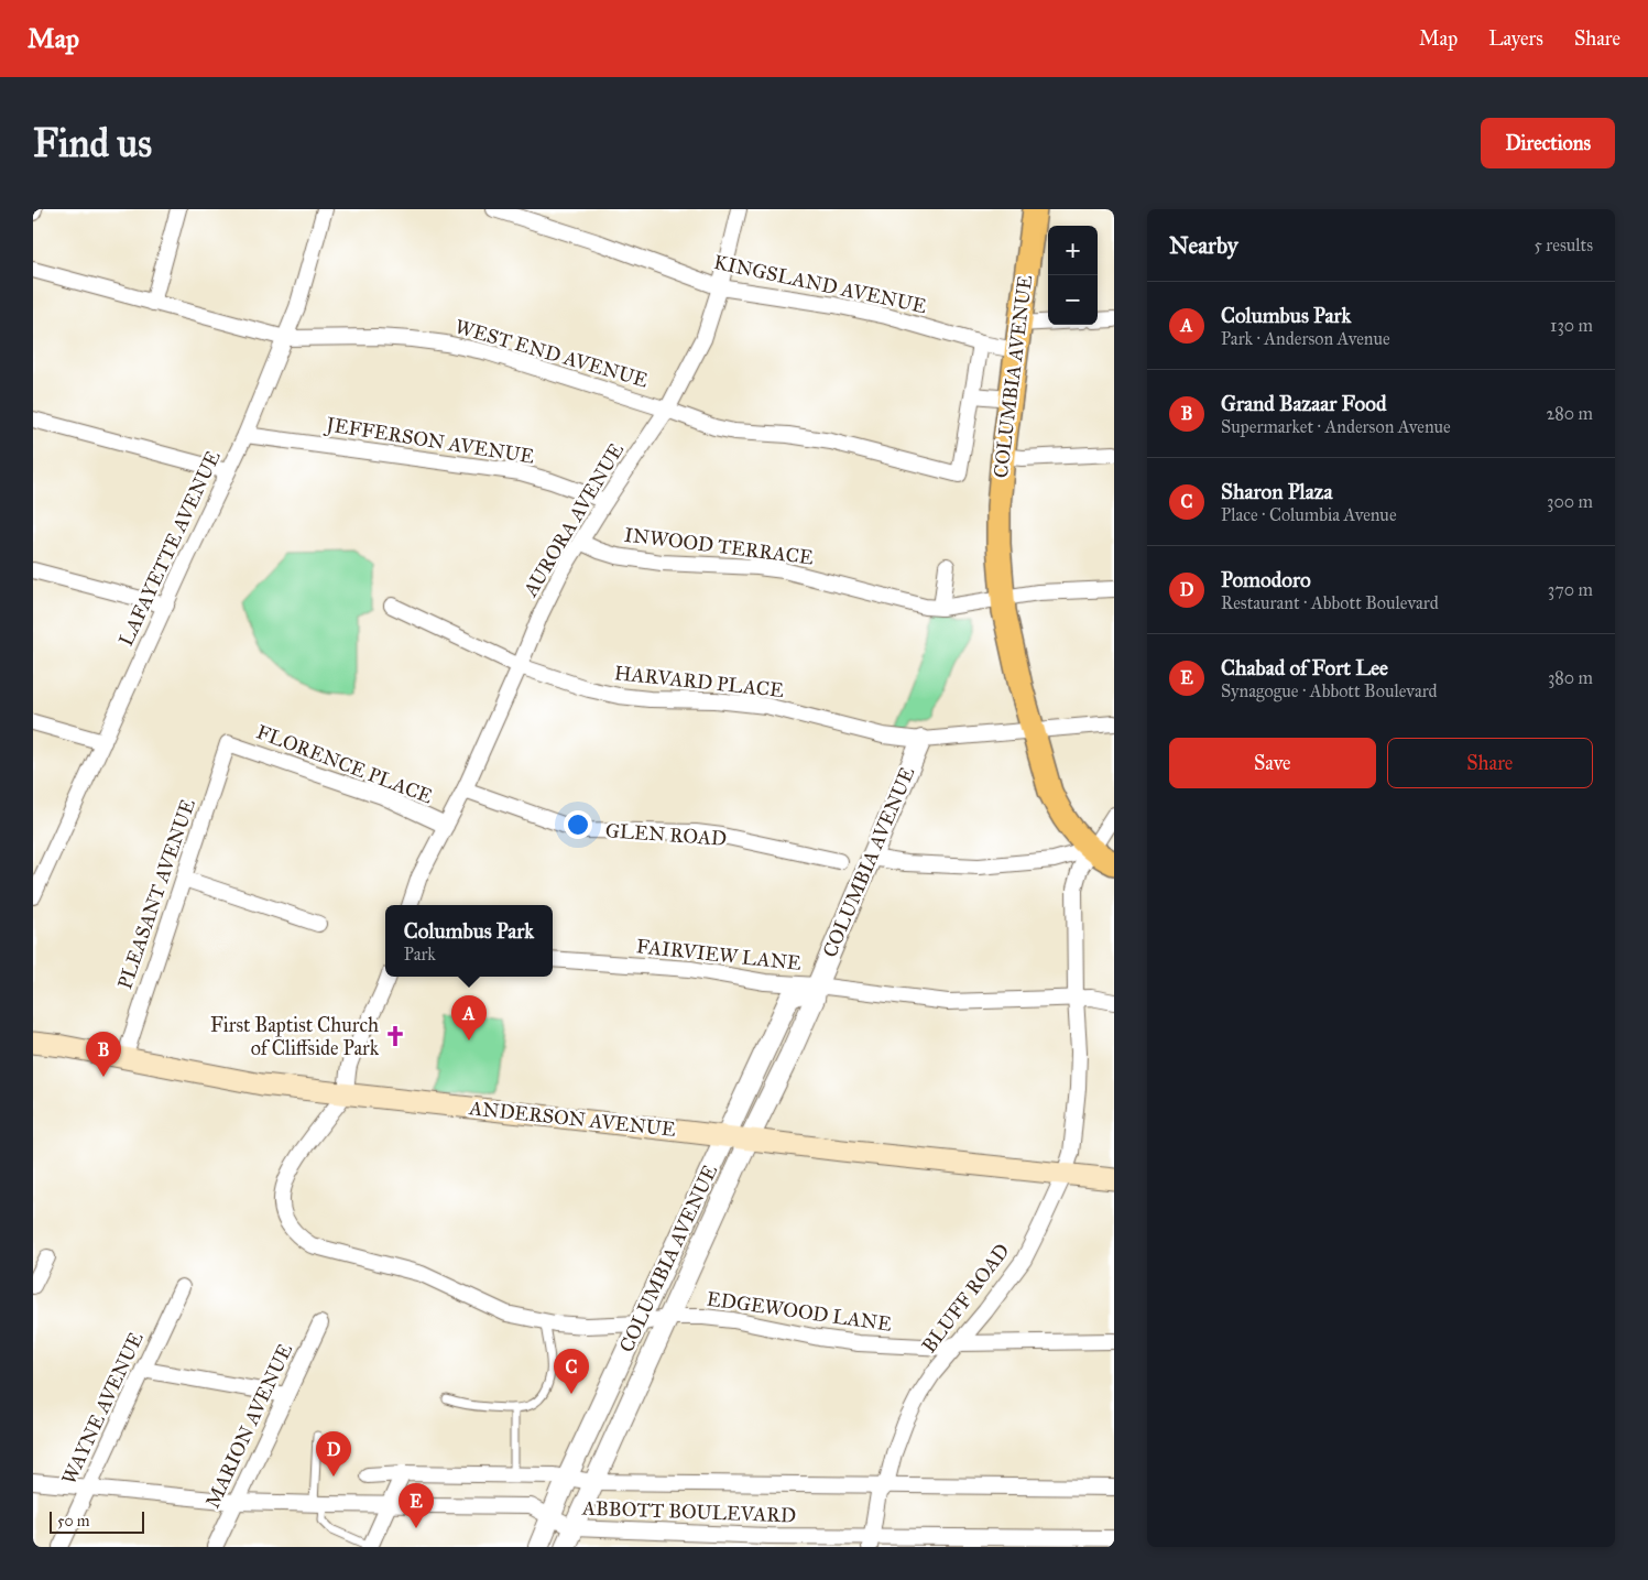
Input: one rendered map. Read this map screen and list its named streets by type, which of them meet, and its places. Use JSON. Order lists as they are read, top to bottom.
{
  "streets": {
    "main road": ["COLUMBIA AVENUE", "ANDERSON AVENUE"],
    "street": [
      "KINGSLAND AVENUE",
      "WEST END AVENUE",
      "JEFFERSON AVENUE",
      "AURORA AVENUE",
      "INWOOD TERRACE",
      "LAFAYETTE AVENUE",
      "HARVARD PLACE",
      "FLORENCE PLACE",
      "GLEN ROAD",
      "PLEASANT AVENUE",
      "FAIRVIEW LANE",
      "BLUFF ROAD",
      "EDGEWOOD LANE",
      "WAYNE AVENUE",
      "MARION AVENUE",
      "ABBOTT BOULEVARD"
    ]
  },
  "crossings": [
    ["KINGSLAND AVENUE", "COLUMBIA AVENUE"],
    ["KINGSLAND AVENUE", "AURORA AVENUE"],
    ["WEST END AVENUE", "AURORA AVENUE"],
    ["WEST END AVENUE", "LAFAYETTE AVENUE"],
    ["COLUMBIA AVENUE", "INWOOD TERRACE"],
    ["COLUMBIA AVENUE", "HARVARD PLACE"],
    ["COLUMBIA AVENUE", "FAIRVIEW LANE"],
    ["COLUMBIA AVENUE", "ANDERSON AVENUE"],
    ["COLUMBIA AVENUE", "BLUFF ROAD"],
    ["COLUMBIA AVENUE", "EDGEWOOD LANE"],
    ["COLUMBIA AVENUE", "ABBOTT BOULEVARD"],
    ["JEFFERSON AVENUE", "AURORA AVENUE"],
    ["JEFFERSON AVENUE", "LAFAYETTE AVENUE"],
    ["AURORA AVENUE", "INWOOD TERRACE"],
    ["AURORA AVENUE", "HARVARD PLACE"],
    ["AURORA AVENUE", "FLORENCE PLACE"],
    ["AURORA AVENUE", "GLEN ROAD"],
    ["FLORENCE PLACE", "PLEASANT AVENUE"],
    ["PLEASANT AVENUE", "ANDERSON AVENUE"],
    ["FAIRVIEW LANE", "BLUFF ROAD"],
    ["ANDERSON AVENUE", "BLUFF ROAD"],
    ["ANDERSON AVENUE", "EDGEWOOD LANE"],
    ["BLUFF ROAD", "EDGEWOOD LANE"],
    ["BLUFF ROAD", "ABBOTT BOULEVARD"],
    ["WAYNE AVENUE", "ABBOTT BOULEVARD"],
    ["MARION AVENUE", "ABBOTT BOULEVARD"]
  ],
  "places": {
    "church": ["First Baptist Church of Cliffside Park"]
  },
  "scale_bar": "50 m",
  "page": {
    "header": "Map",
    "nav": ["Map", "Layers", "Share"],
    "buttons": [
      "Directions",
      ["Save", "Share"]
    ],
    "title": "Find us",
    "heading": ["Nearby", "5 results"],
    "map_buttons": ["+", "−"],
    "list": [
      {
        "mark": "A",
        "name": "Columbus Park",
        "note": "Park · Anderson Avenue",
        "value": "130 m"
      },
      {
        "mark": "B",
        "name": "Grand Bazaar Food",
        "note": "Supermarket · Anderson Avenue",
        "value": "280 m"
      },
      {
        "mark": "C",
        "name": "Sharon Plaza",
        "note": "Place · Columbia Avenue",
        "value": "300 m"
      },
      {
        "mark": "D",
        "name": "Pomodoro",
        "note": "Restaurant · Abbott Boulevard",
        "value": "370 m"
      },
      {
        "mark": "E",
        "name": "Chabad of Fort Lee",
        "note": "Synagogue · Abbott Boulevard",
        "value": "380 m"
      }
    ],
    "popup": ["Columbus Park", "Park"],
    "pins": [
      "A",
      "B",
      "C",
      "D",
      "E"
    ],
    "scale": "50 m"
  }
}
